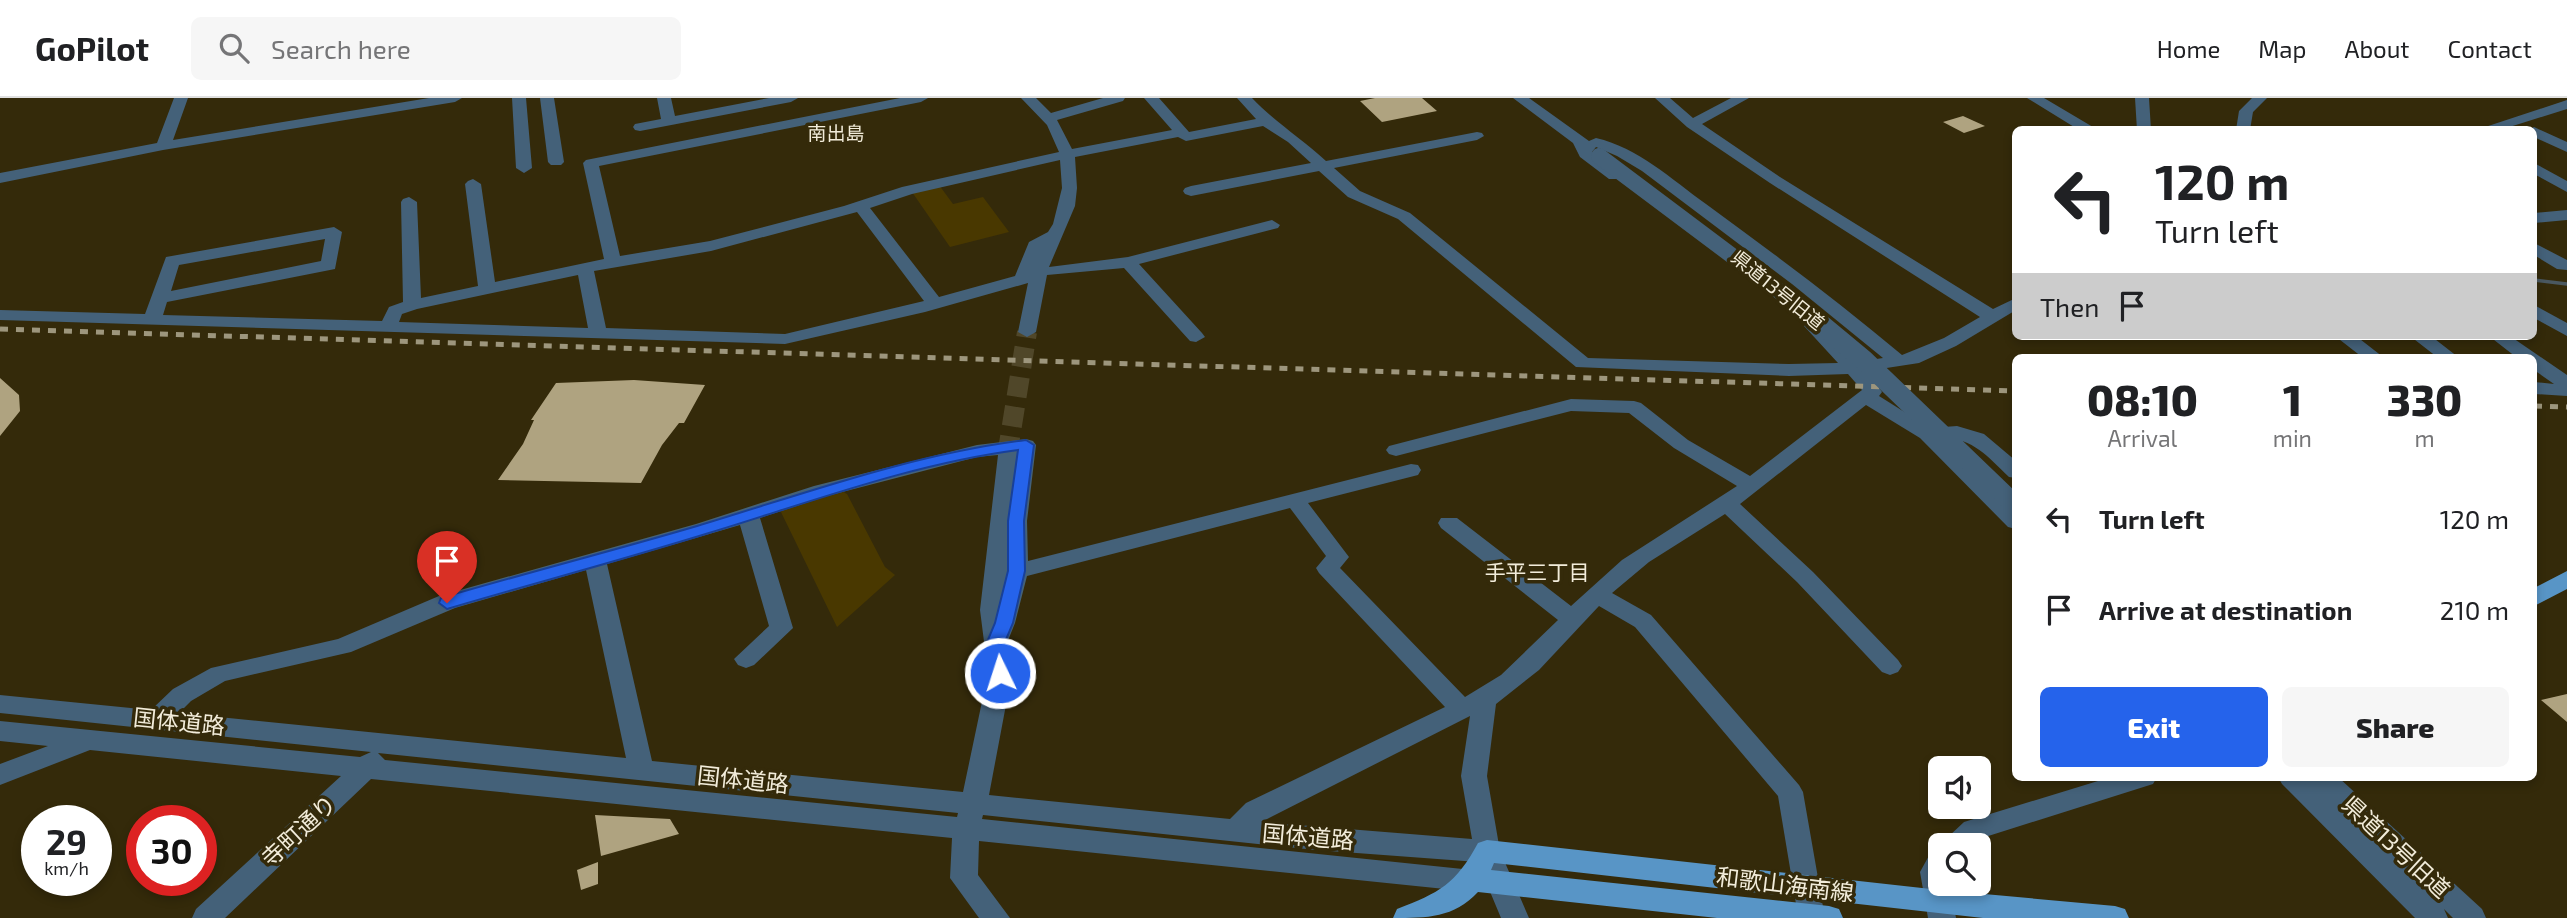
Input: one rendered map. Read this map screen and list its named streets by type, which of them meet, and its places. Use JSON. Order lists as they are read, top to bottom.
{
  "streets": {
    "main road": ["和歌山海南線"],
    "street": ["県道13号旧道", "国体道路", "寺町通り"]
  },
  "crossings": [
    ["国体道路", "寺町通り"],
    ["国体道路", "和歌山海南線"]
  ],
  "districts": ["南出島", "手平三丁目"],
  "page": {
    "header": "GoPilot",
    "search": "Search here",
    "nav": [
      "Home",
      "Map",
      "About",
      "Contact"
    ],
    "turn": ["120 m", "Turn left"],
    "then": "Then",
    "eta": [
      "08:10",
      "Arrival",
      "1",
      "min",
      "330",
      "m"
    ],
    "list": [
      {
        "name": "Turn left",
        "value": "120 m"
      },
      {
        "name": "Arrive at destination",
        "value": "210 m"
      }
    ],
    "buttons": ["Exit", "Share"],
    "speed": "29 km/h",
    "limit": "30"
  }
}
